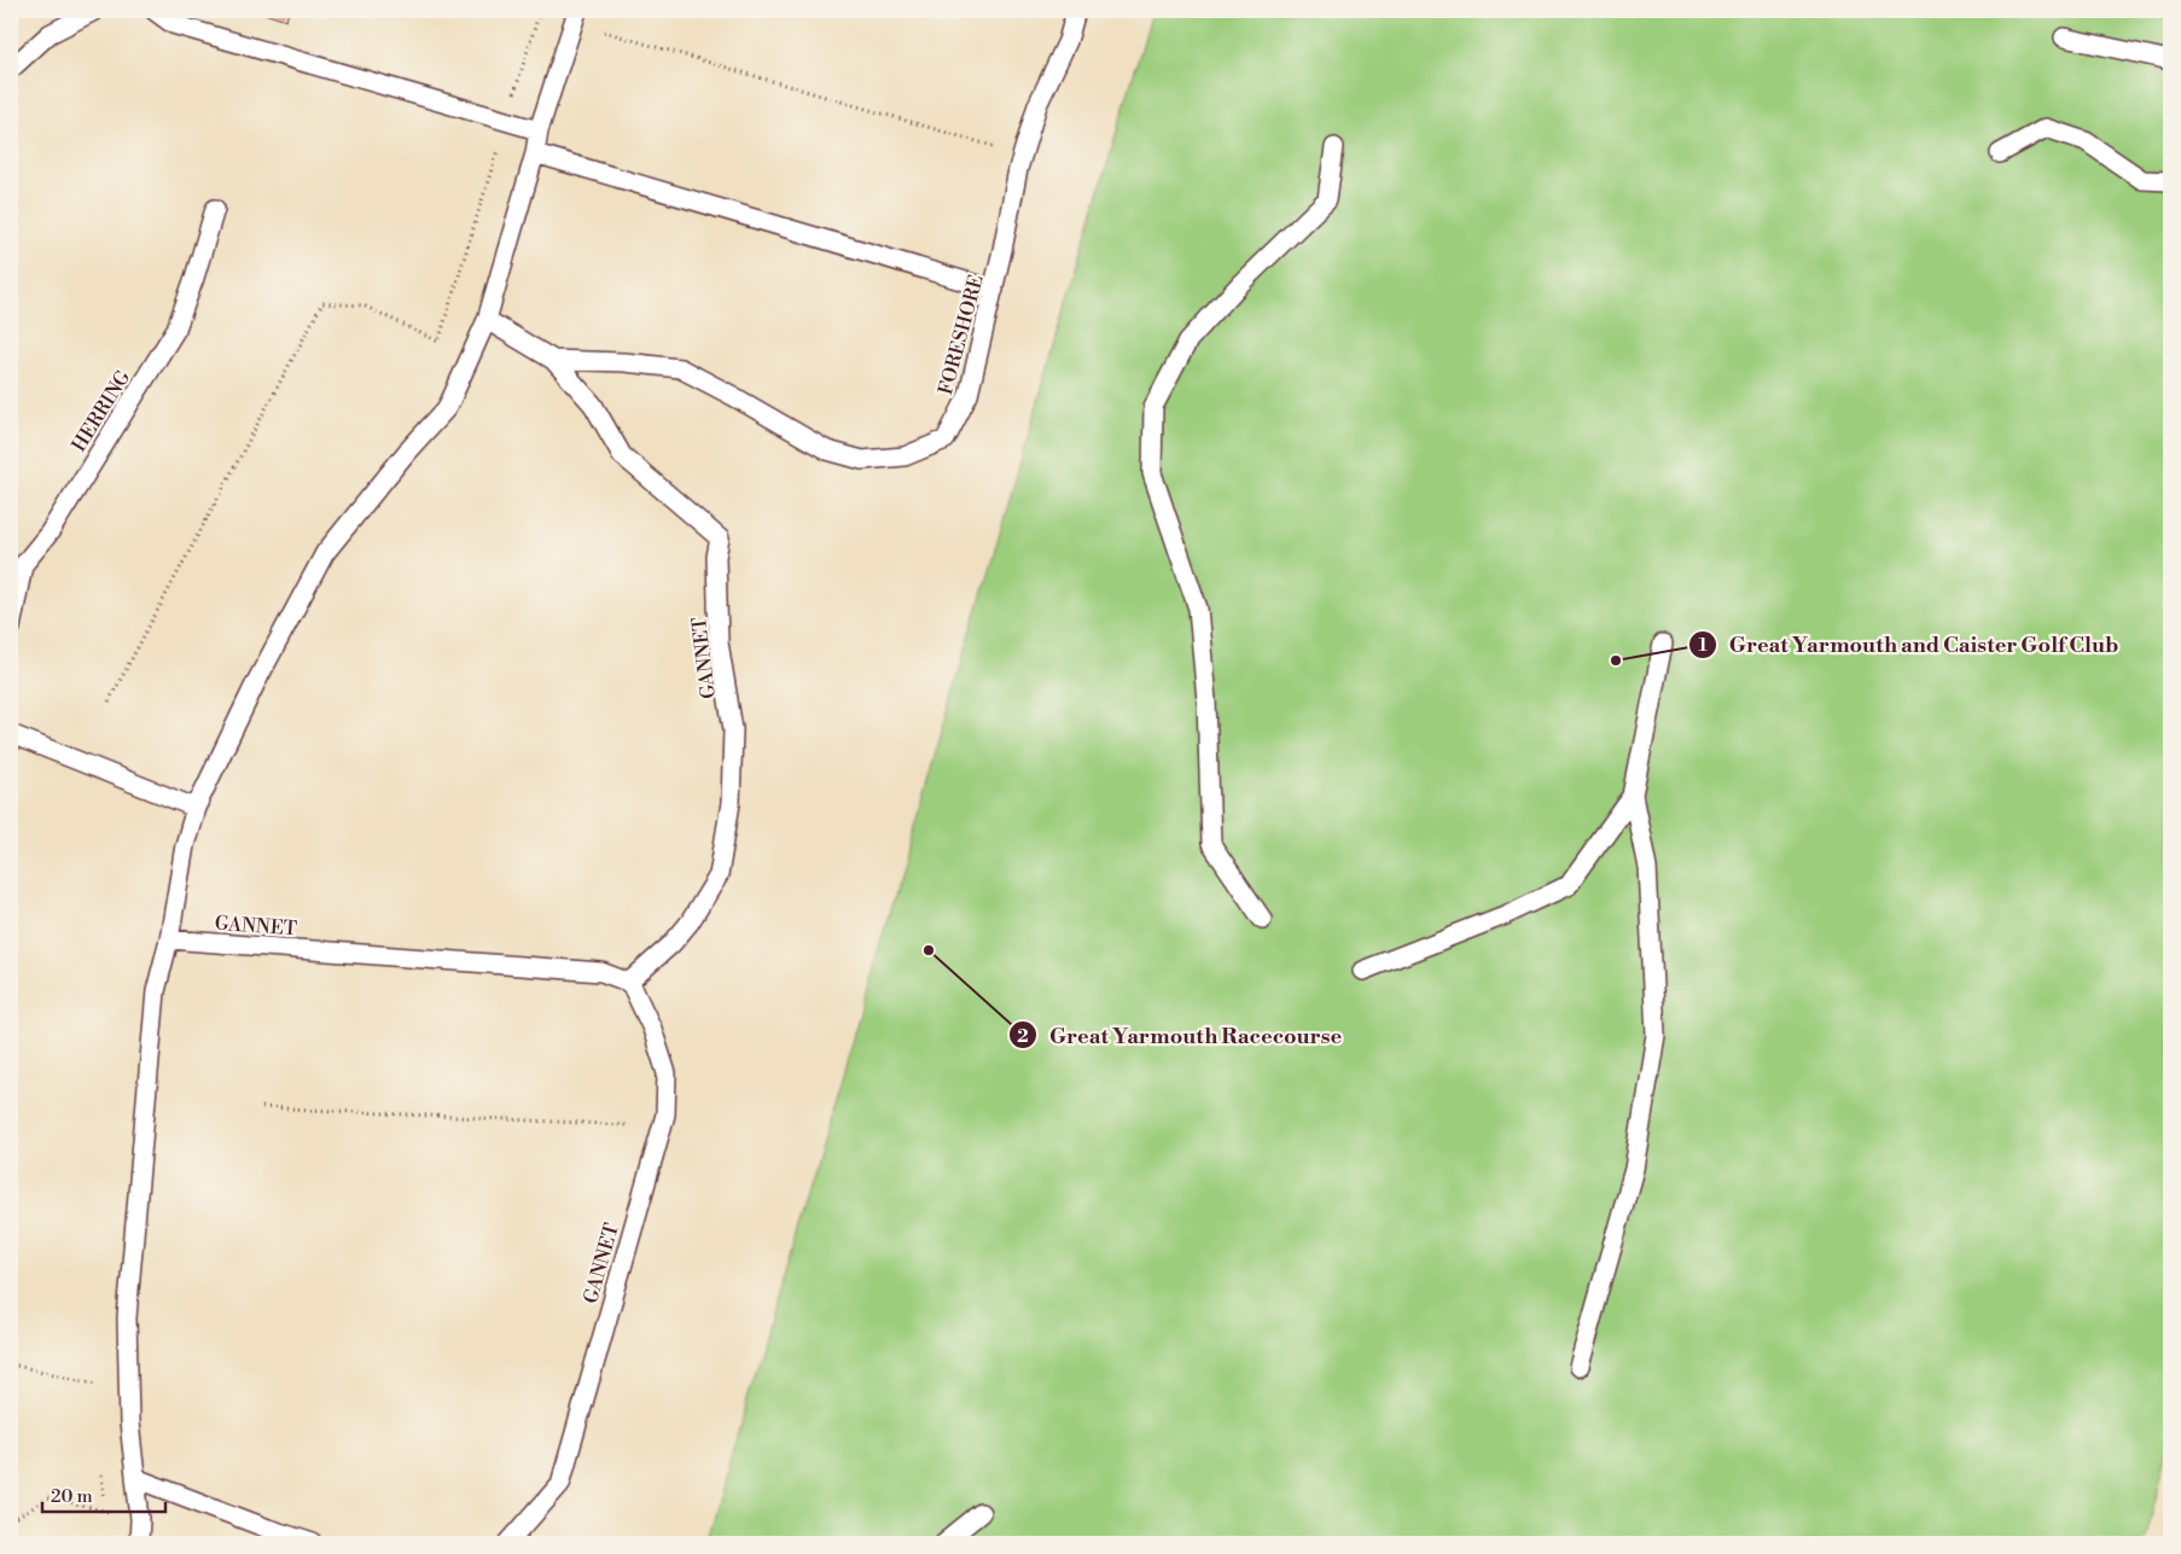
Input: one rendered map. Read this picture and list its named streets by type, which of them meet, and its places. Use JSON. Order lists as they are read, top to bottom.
{
  "streets": {
    "lane": ["FORESHORE", "HERRING", "GANNET"]
  },
  "crossings": [
    ["FORESHORE", "GANNET"]
  ],
  "places": ["Great Yarmouth and Caister Golf Club", "Great Yarmouth Racecourse"],
  "scale_bar": "20 m"
}
